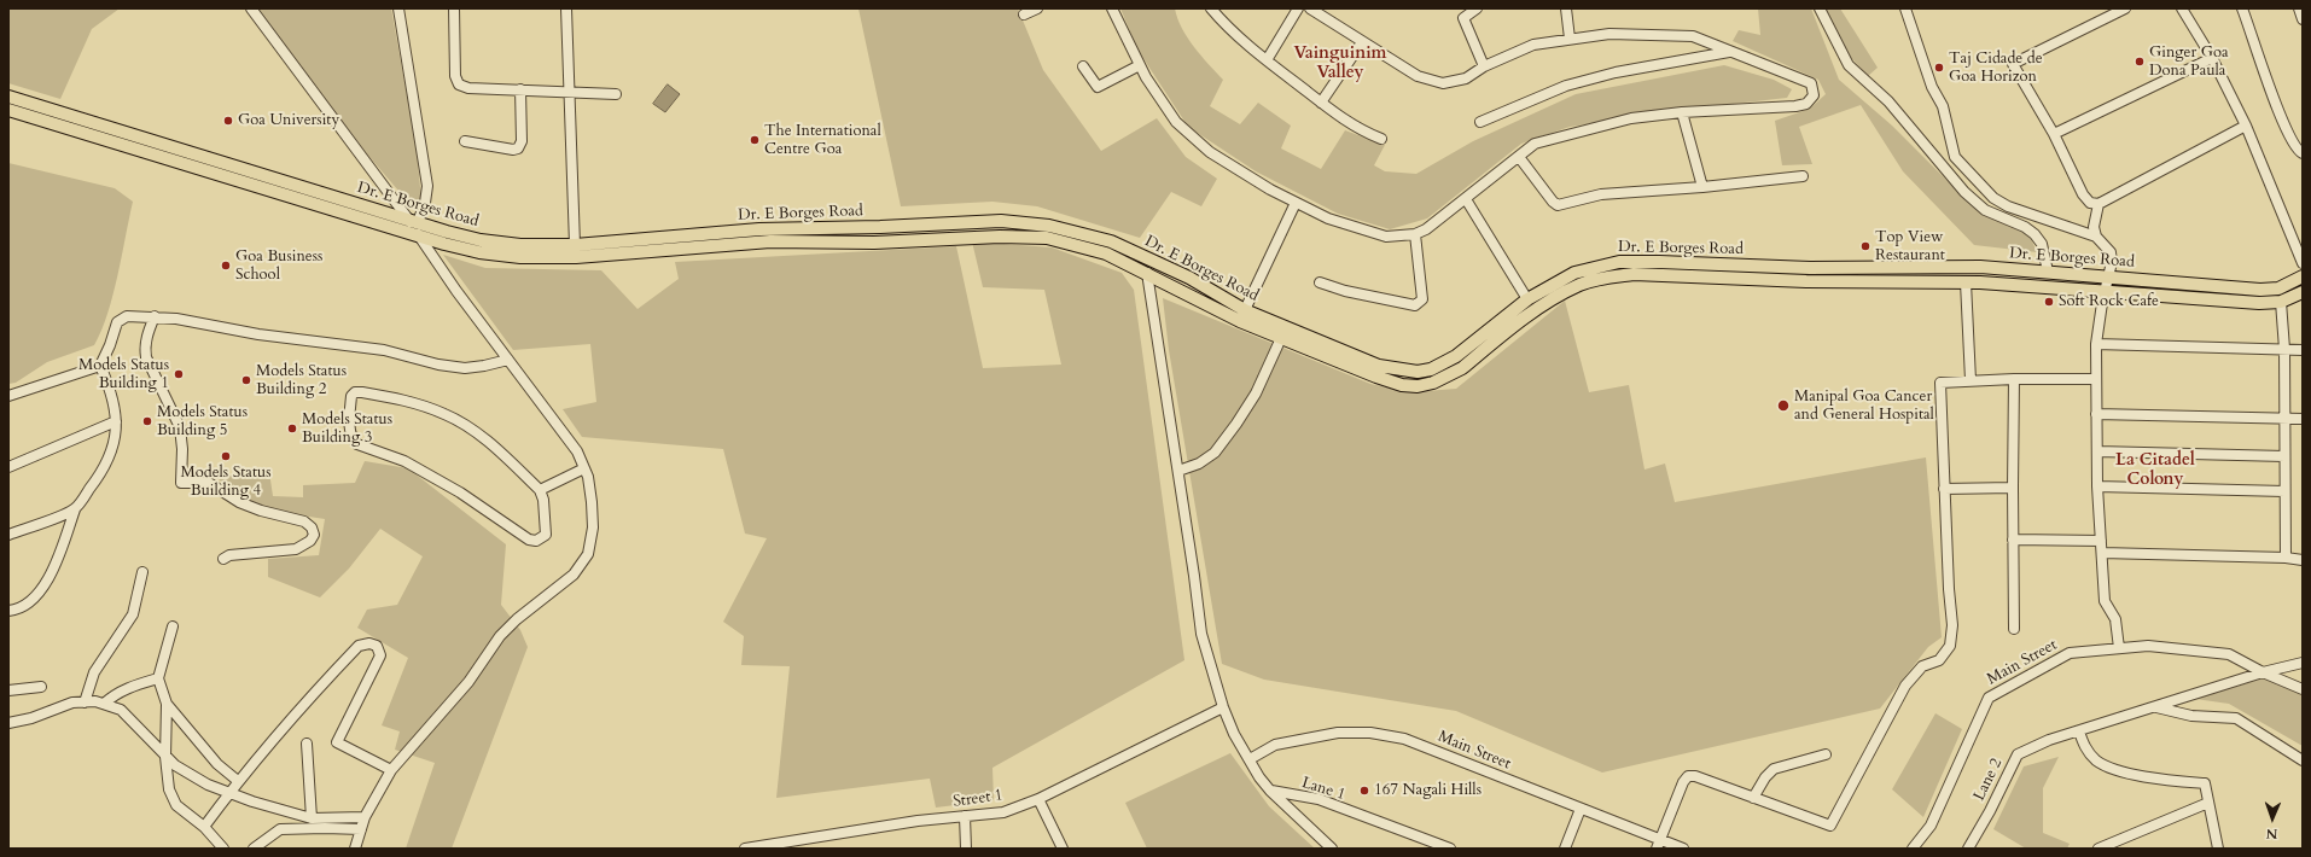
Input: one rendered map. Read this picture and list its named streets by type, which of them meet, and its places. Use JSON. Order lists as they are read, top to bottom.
{
  "streets": {
    "main road": ["Dr. E Borges Road"],
    "street": [
      "Main Street",
      "Lane 2",
      "Lane 1",
      "Street 1"
    ]
  },
  "crossings": [
    ["Main Street", "Lane 2"]
  ],
  "districts": ["Vainguinim Valley", "La Citadel Colony"],
  "places": [
    "Ginger Goa Dona Paula",
    "Taj Cidade de Goa Horizon",
    "Goa University",
    "The International Centre Goa",
    "Top View Restaurant",
    "Goa Business School",
    "Soft Rock Cafe",
    "Models Status Building 1",
    "Models Status Building 2",
    "Manipal Goa Cancer and General Hospital",
    "Models Status Building 5",
    "Models Status Building 3",
    "Models Status Building 4",
    "167 Nagali Hills"
  ],
  "north": "bottom"
}
